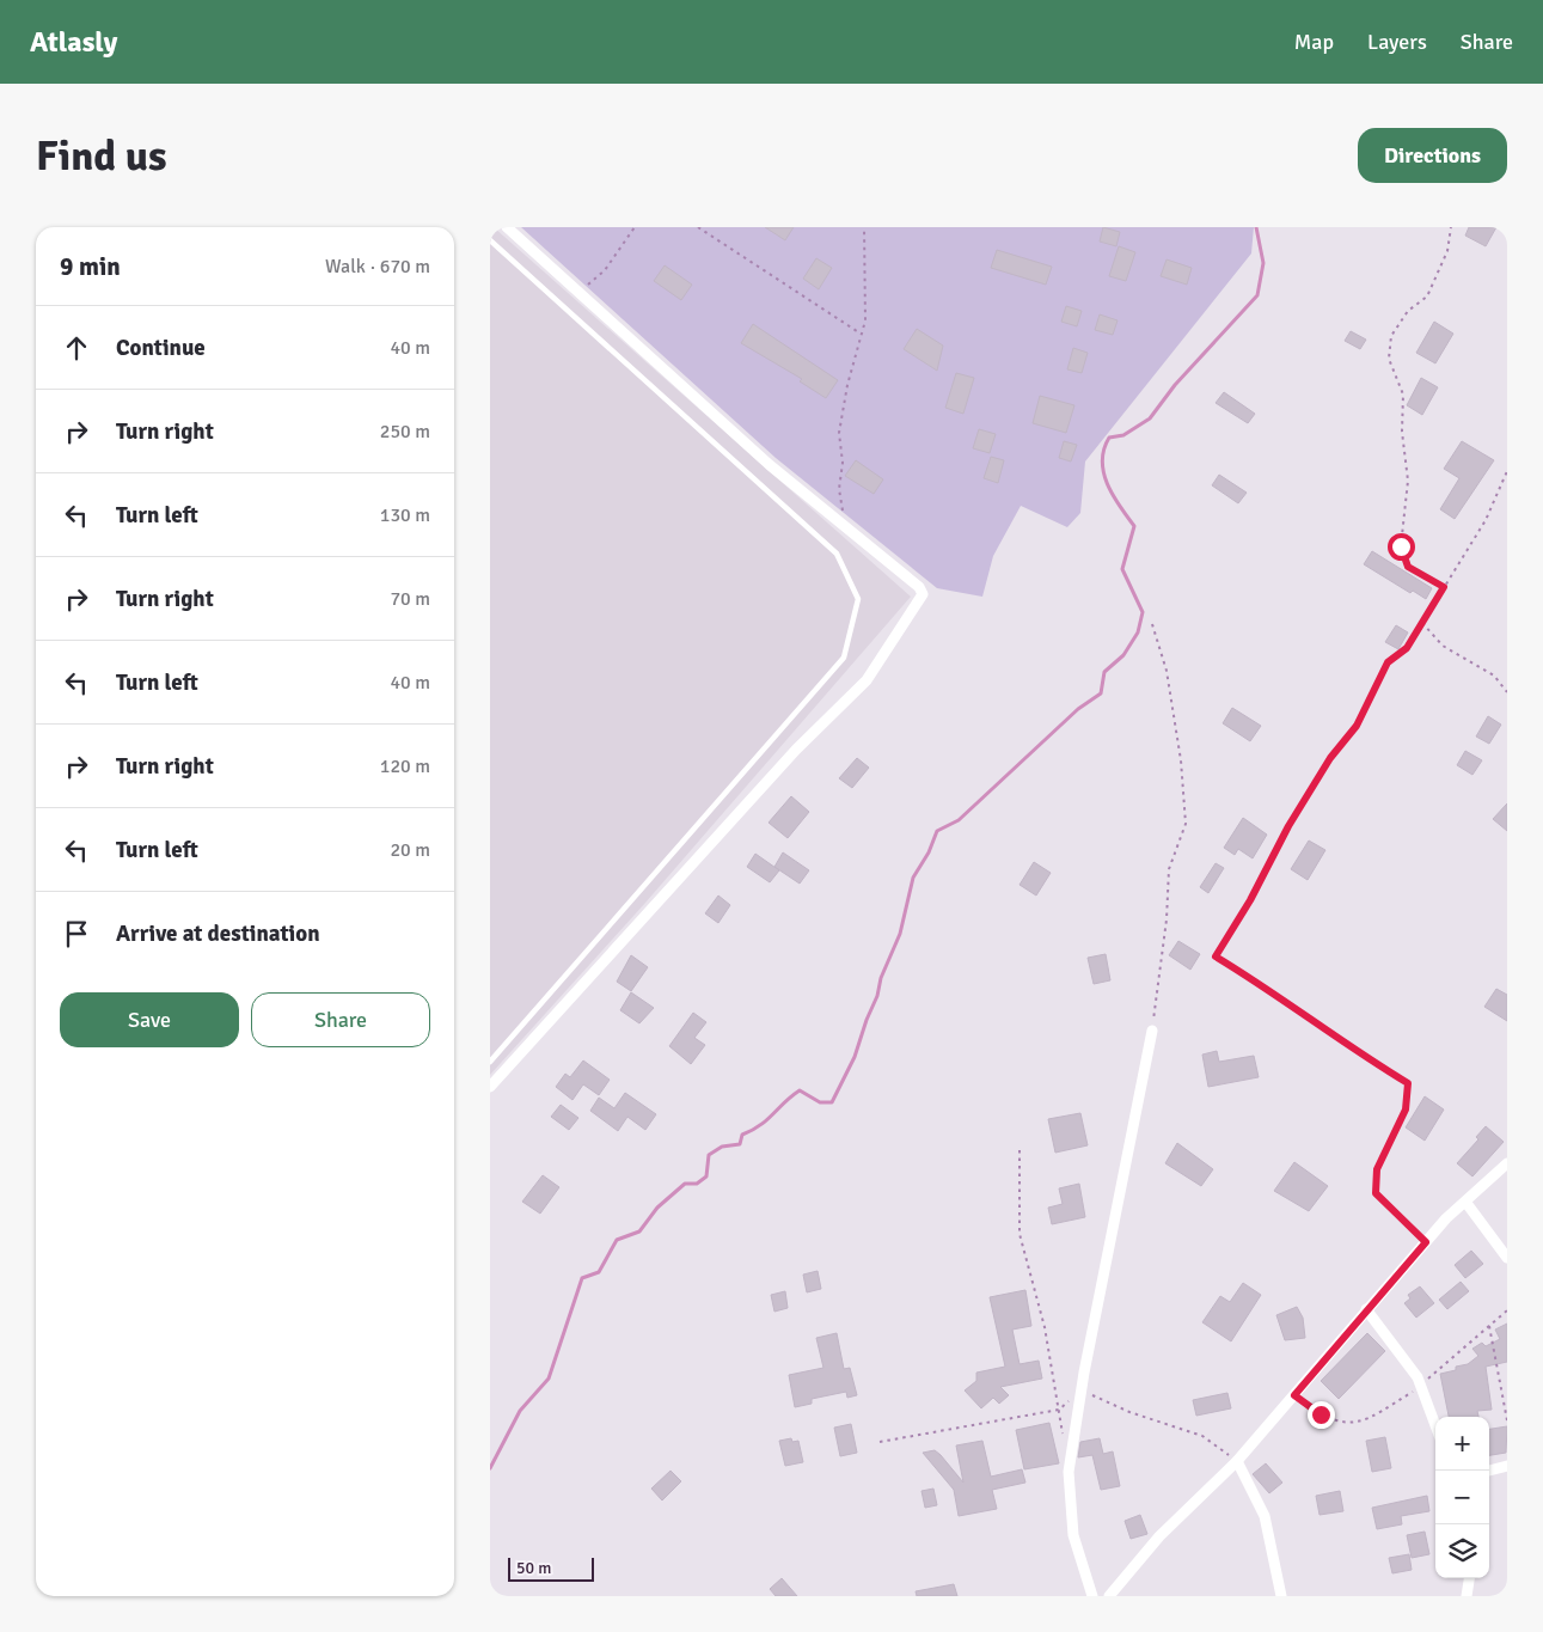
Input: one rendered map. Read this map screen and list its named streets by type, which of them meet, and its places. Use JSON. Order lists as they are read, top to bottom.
{
  "scale_bar": "50 m",
  "page": {
    "header": "Atlasly",
    "nav": ["Map", "Layers", "Share"],
    "buttons": [
      "Directions",
      ["Save", "Share"]
    ],
    "title": "Find us",
    "heading": ["9 min", "Walk · 670 m"],
    "list": [
      ["Continue", "40 m"],
      ["Turn right", "250 m"],
      ["Turn left", "130 m"],
      ["Turn right", "70 m"],
      ["Turn left", "40 m"],
      ["Turn right", "120 m"],
      ["Turn left", "20 m"],
      "Arrive at destination"
    ],
    "map_buttons": ["+", "−"],
    "scale": "50 m"
  }
}
